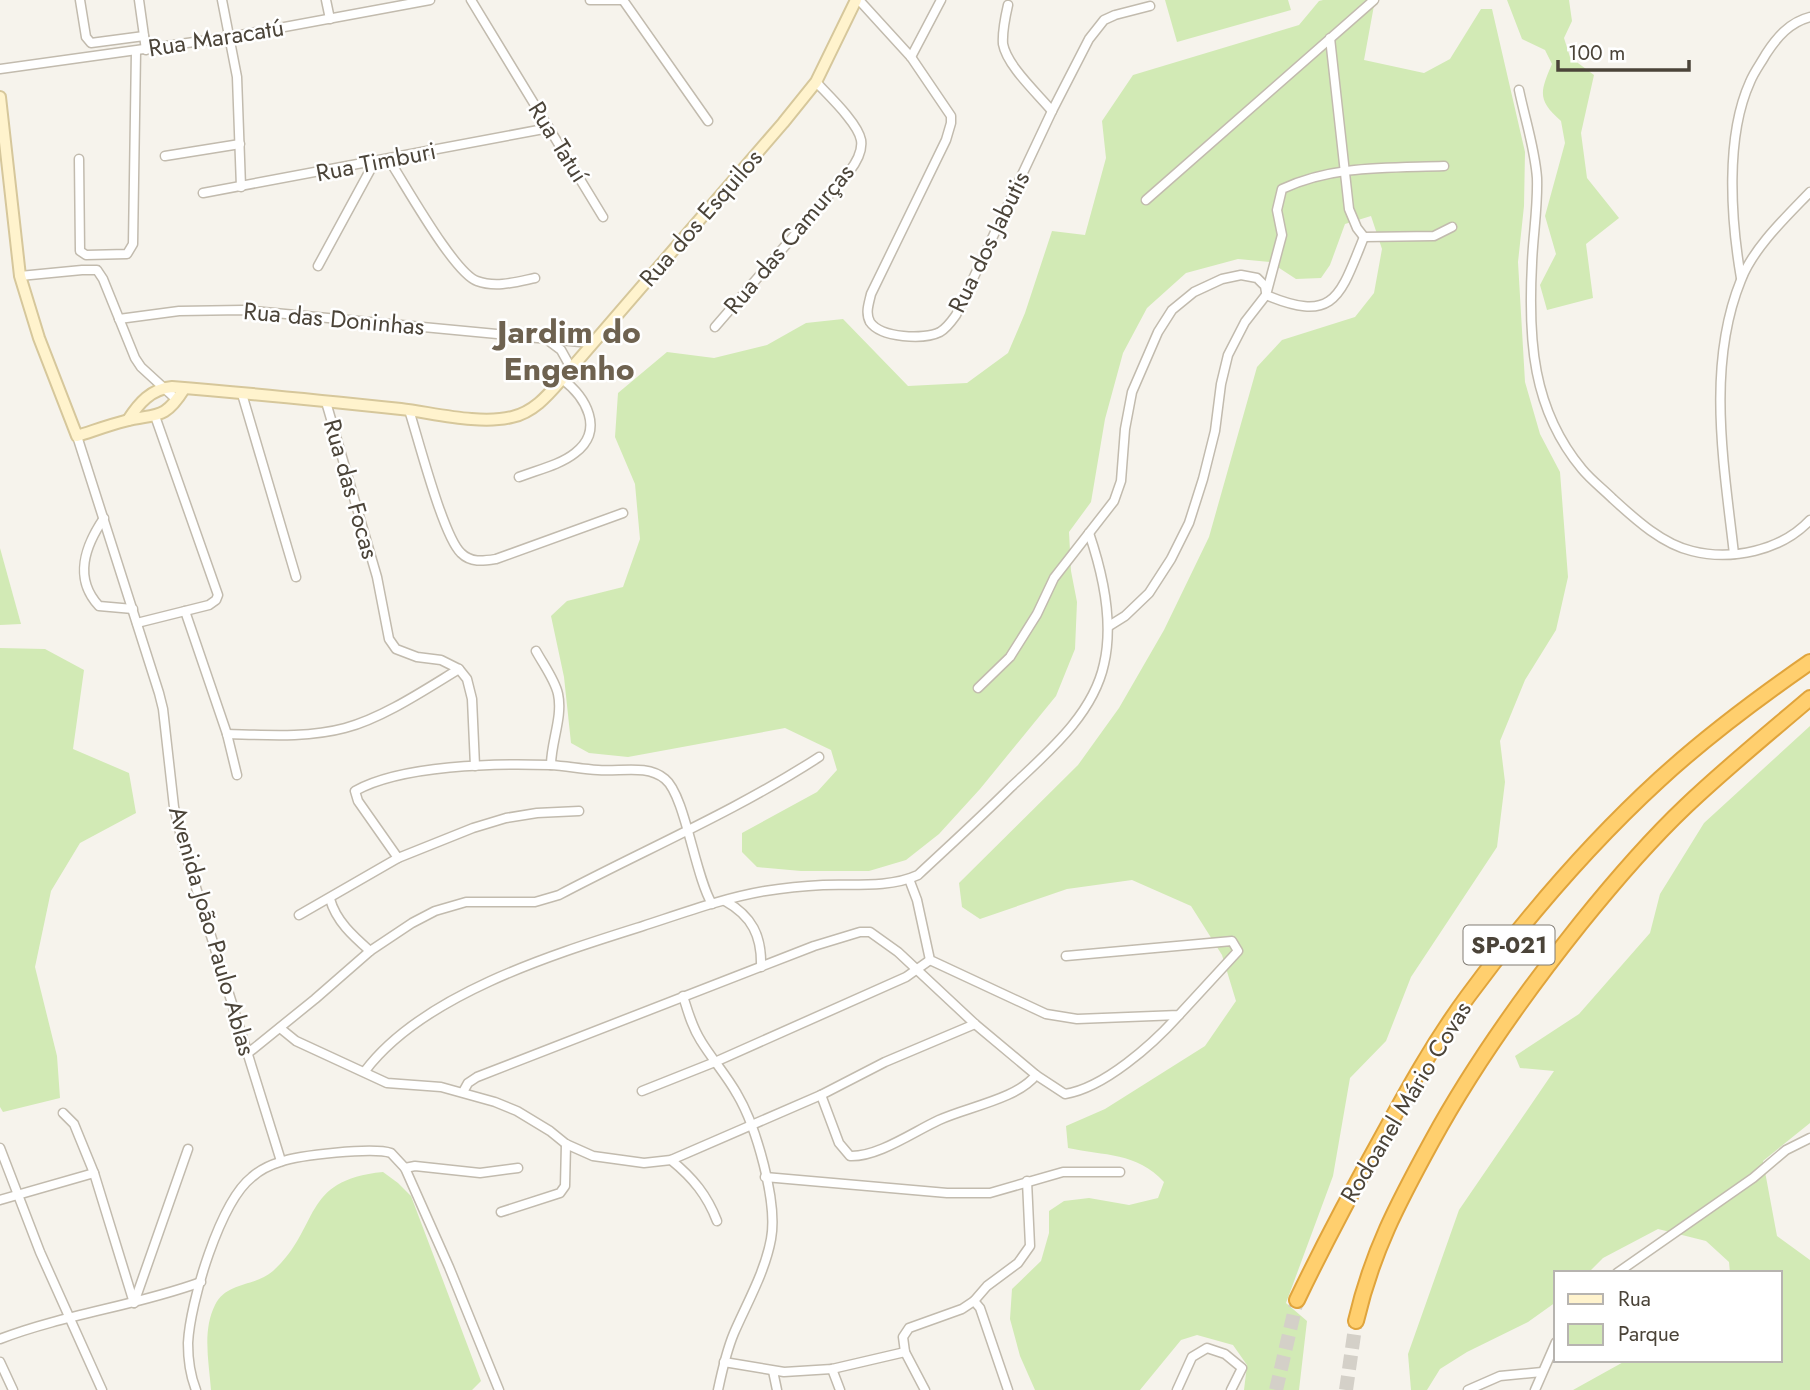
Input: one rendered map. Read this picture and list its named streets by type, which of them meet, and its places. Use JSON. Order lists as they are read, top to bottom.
{
  "streets": {
    "highway": ["SP-021", "Rodoanel Mário Covas"],
    "street": [
      "Rua Maracatú",
      "Rua Tatuí",
      "Rua Timburi",
      "Rua dos Esquilos",
      "Rua das Camurças",
      "Rua dos Jabutis",
      "Rua das Doninhas",
      "Rua das Focas",
      "Avenida João Paulo Ablas"
    ]
  },
  "crossings": [
    ["Rua Tatuí", "Rua Timburi"],
    ["Rua dos Esquilos", "Rua das Camurças"],
    ["Rua dos Esquilos", "Rua dos Jabutis"],
    ["Rua dos Esquilos", "Rua das Doninhas"],
    ["Rua dos Esquilos", "Rua das Focas"]
  ],
  "districts": ["Jardim do Engenho"],
  "legend": ["Rua", "Parque"],
  "scale_bar": "100 m"
}
